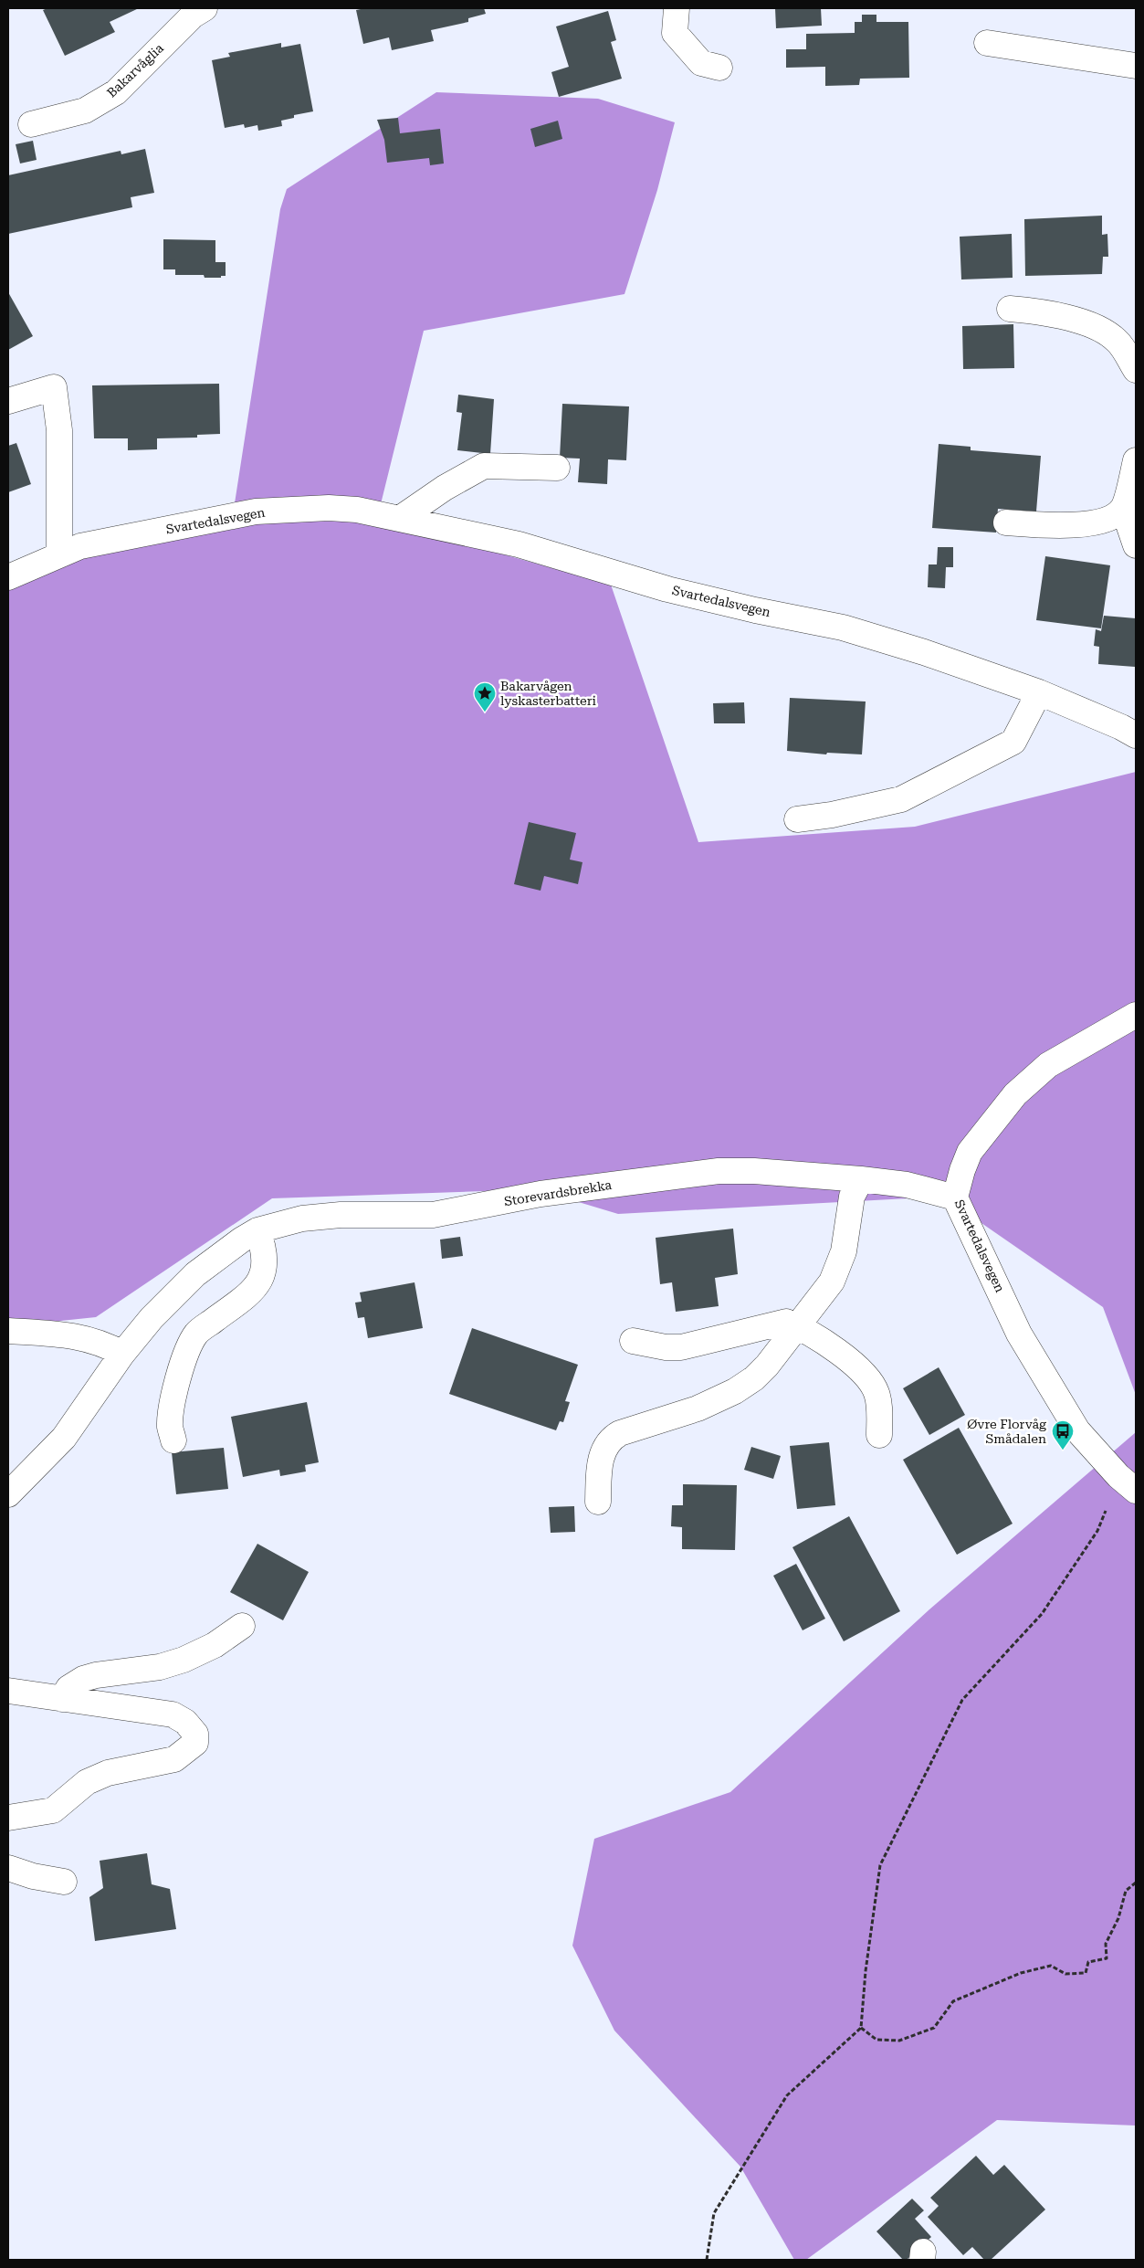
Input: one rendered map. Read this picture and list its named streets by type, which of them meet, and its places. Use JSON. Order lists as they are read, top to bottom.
{
  "streets": {
    "street": ["Bakarvåglia", "Svartedalsvegen", "Storevardsbrekka"]
  },
  "crossings": [
    ["Svartedalsvegen", "Storevardsbrekka"]
  ],
  "places": {
    "place": ["Bakarvågen lyskasterbatteri"],
    "bus stop": ["Øvre Florvåg Smådalen"]
  }
}
